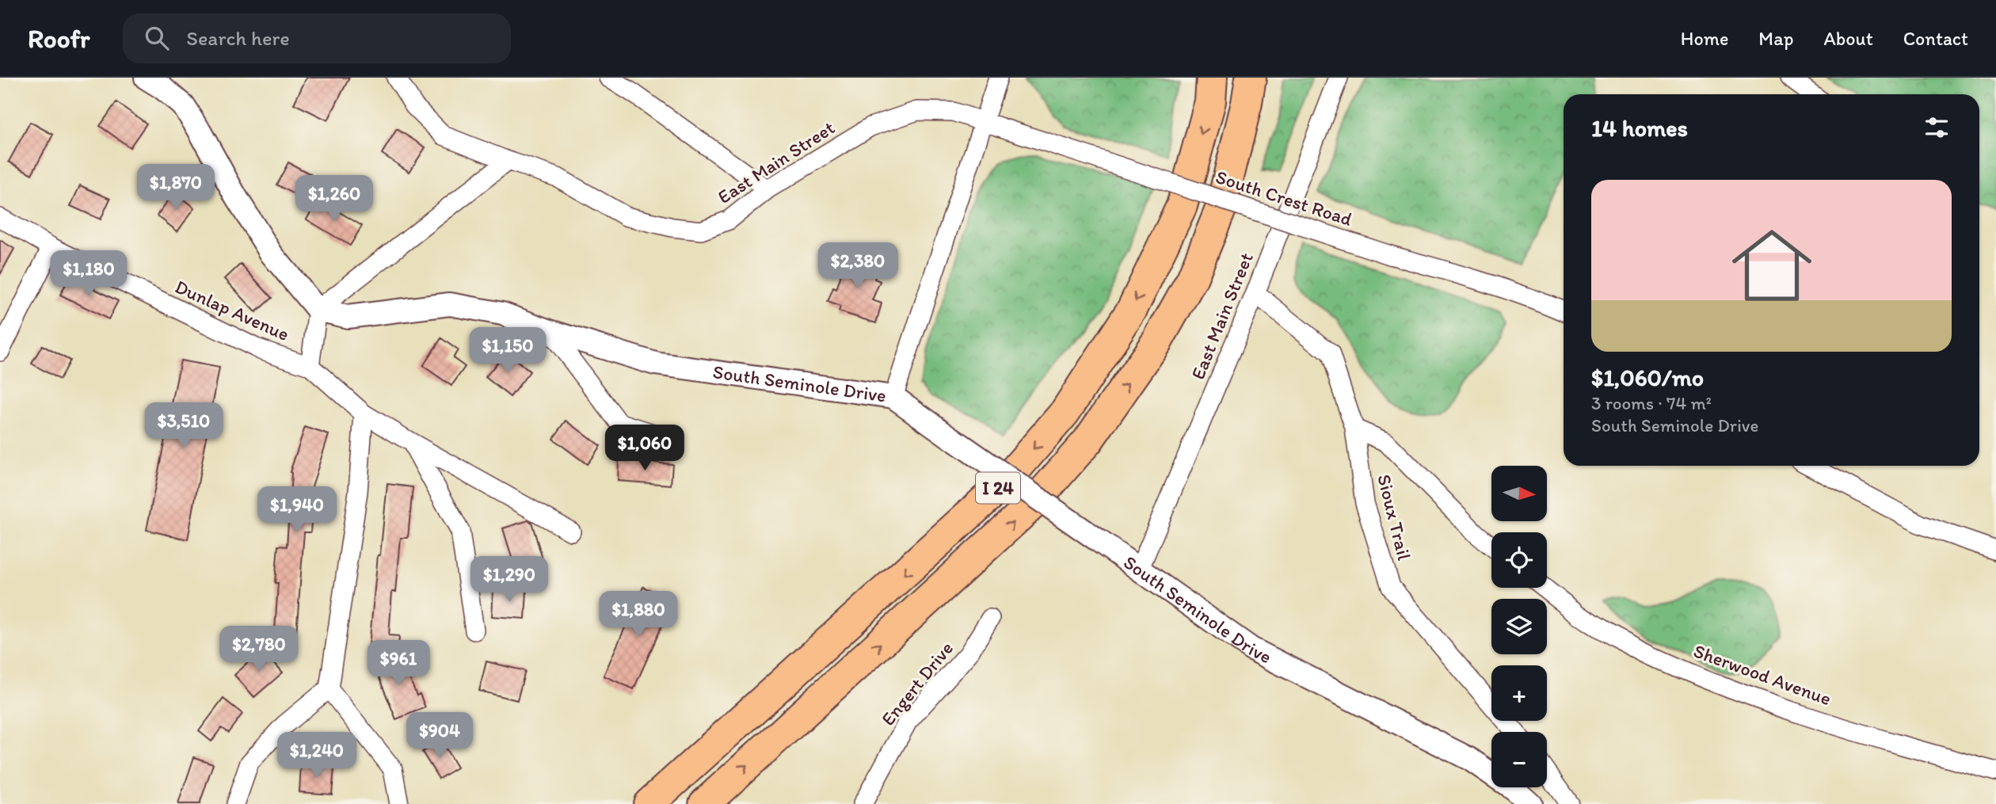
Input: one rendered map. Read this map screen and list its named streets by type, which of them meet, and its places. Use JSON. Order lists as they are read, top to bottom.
{
  "streets": {
    "highway": ["I 24"],
    "street": [
      "East Main Street",
      "South Crest Road",
      "Dunlap Avenue",
      "South Seminole Drive",
      "Sioux Trail",
      "Sherwood Avenue",
      "Engert Drive"
    ]
  },
  "crossings": [
    ["East Main Street", "South Crest Road"],
    ["East Main Street", "South Seminole Drive"],
    ["East Main Street", "Sioux Trail"],
    ["Dunlap Avenue", "South Seminole Drive"]
  ],
  "north": "right",
  "page": {
    "header": "Roofr",
    "search": "Search here",
    "nav": [
      "Home",
      "Map",
      "About",
      "Contact"
    ],
    "heading": "14 homes",
    "list": [
      {
        "name": "$1,060/mo",
        "note": "3 rooms · 74 m² · South Seminole Drive"
      }
    ],
    "price": [
      "$1,870",
      "$1,260",
      "$2,380",
      "$1,180",
      "$1,150",
      "$3,510",
      "$1,060",
      "$1,940",
      "$1,290",
      "$1,880",
      "$2,780",
      "$961",
      "$904",
      "$1,240"
    ],
    "map_buttons": ["+", "−"]
  }
}
